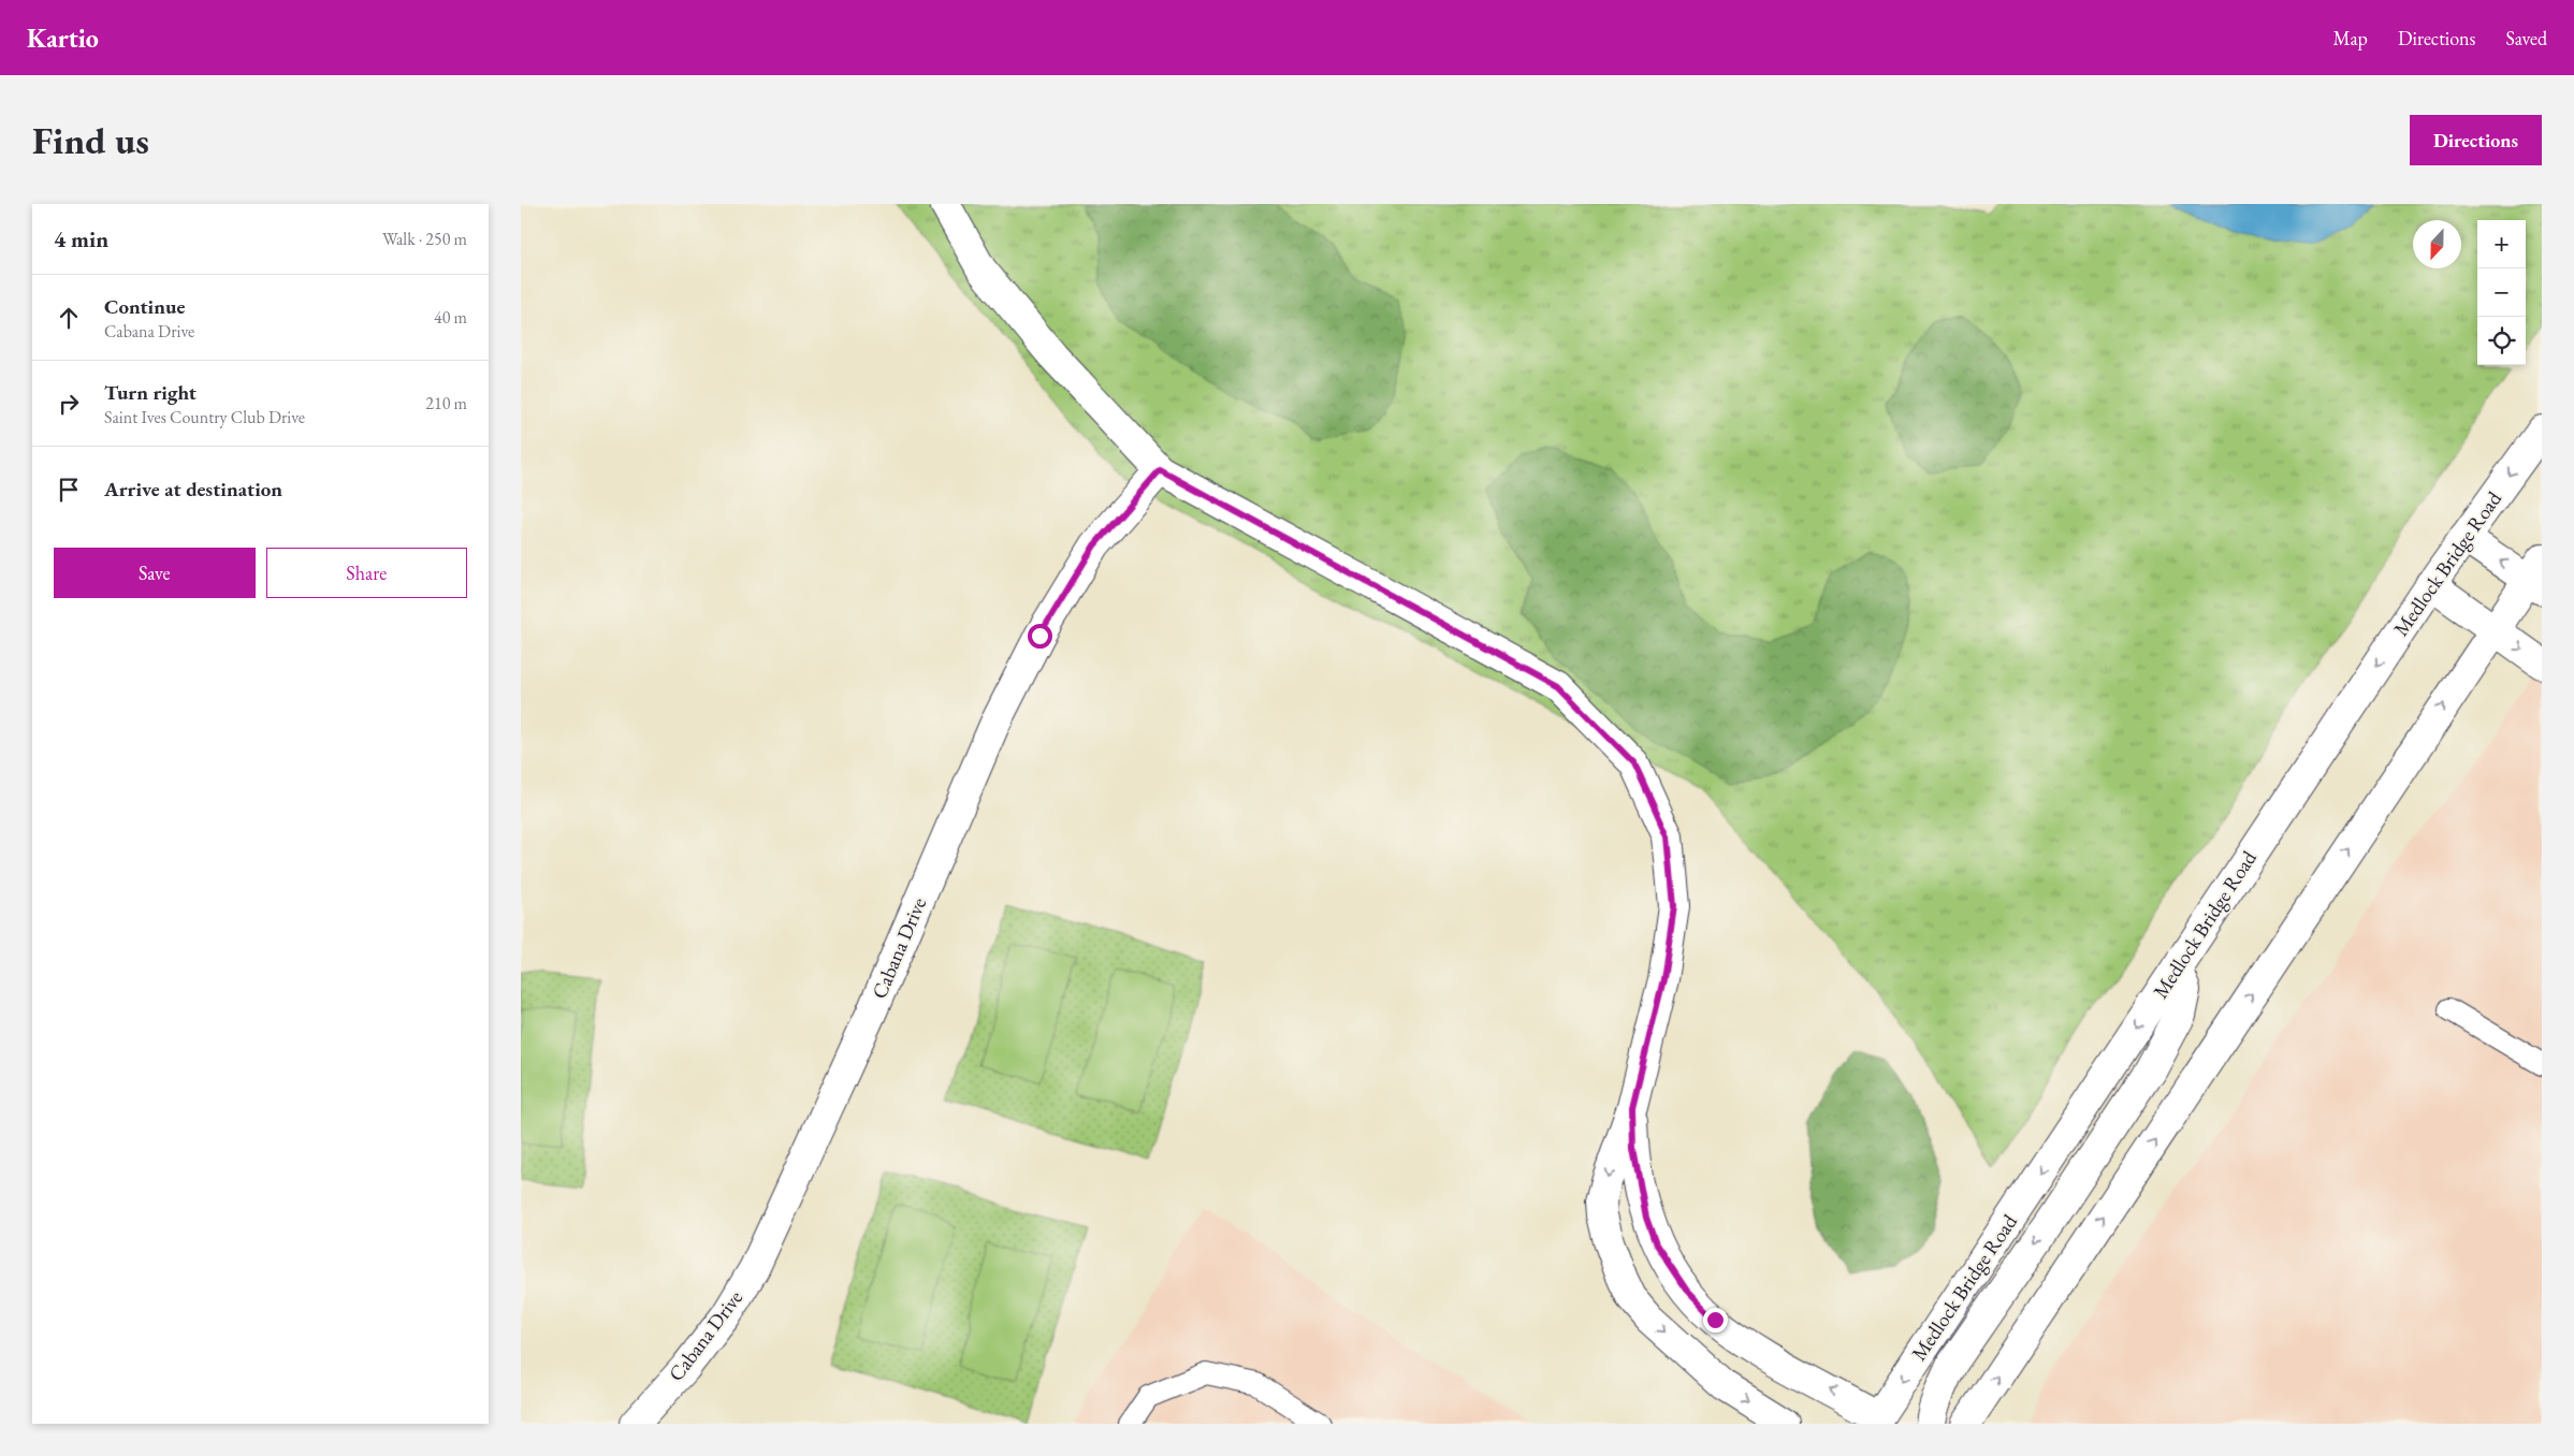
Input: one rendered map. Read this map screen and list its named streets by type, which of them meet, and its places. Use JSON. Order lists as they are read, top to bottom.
{
  "streets": {
    "main road": ["Medlock Bridge Road", "Cabana Drive"]
  },
  "north": "bottom",
  "page": {
    "header": "Kartio",
    "nav": ["Map", "Directions", "Saved"],
    "buttons": [
      "Directions",
      ["Save", "Share"]
    ],
    "title": "Find us",
    "heading": ["4 min", "Walk · 250 m"],
    "map_buttons": ["+", "−"],
    "list": [
      ["Continue", "Cabana Drive", "40 m"],
      ["Turn right", "Saint Ives Country Club Drive", "210 m"],
      "Arrive at destination"
    ]
  }
}
